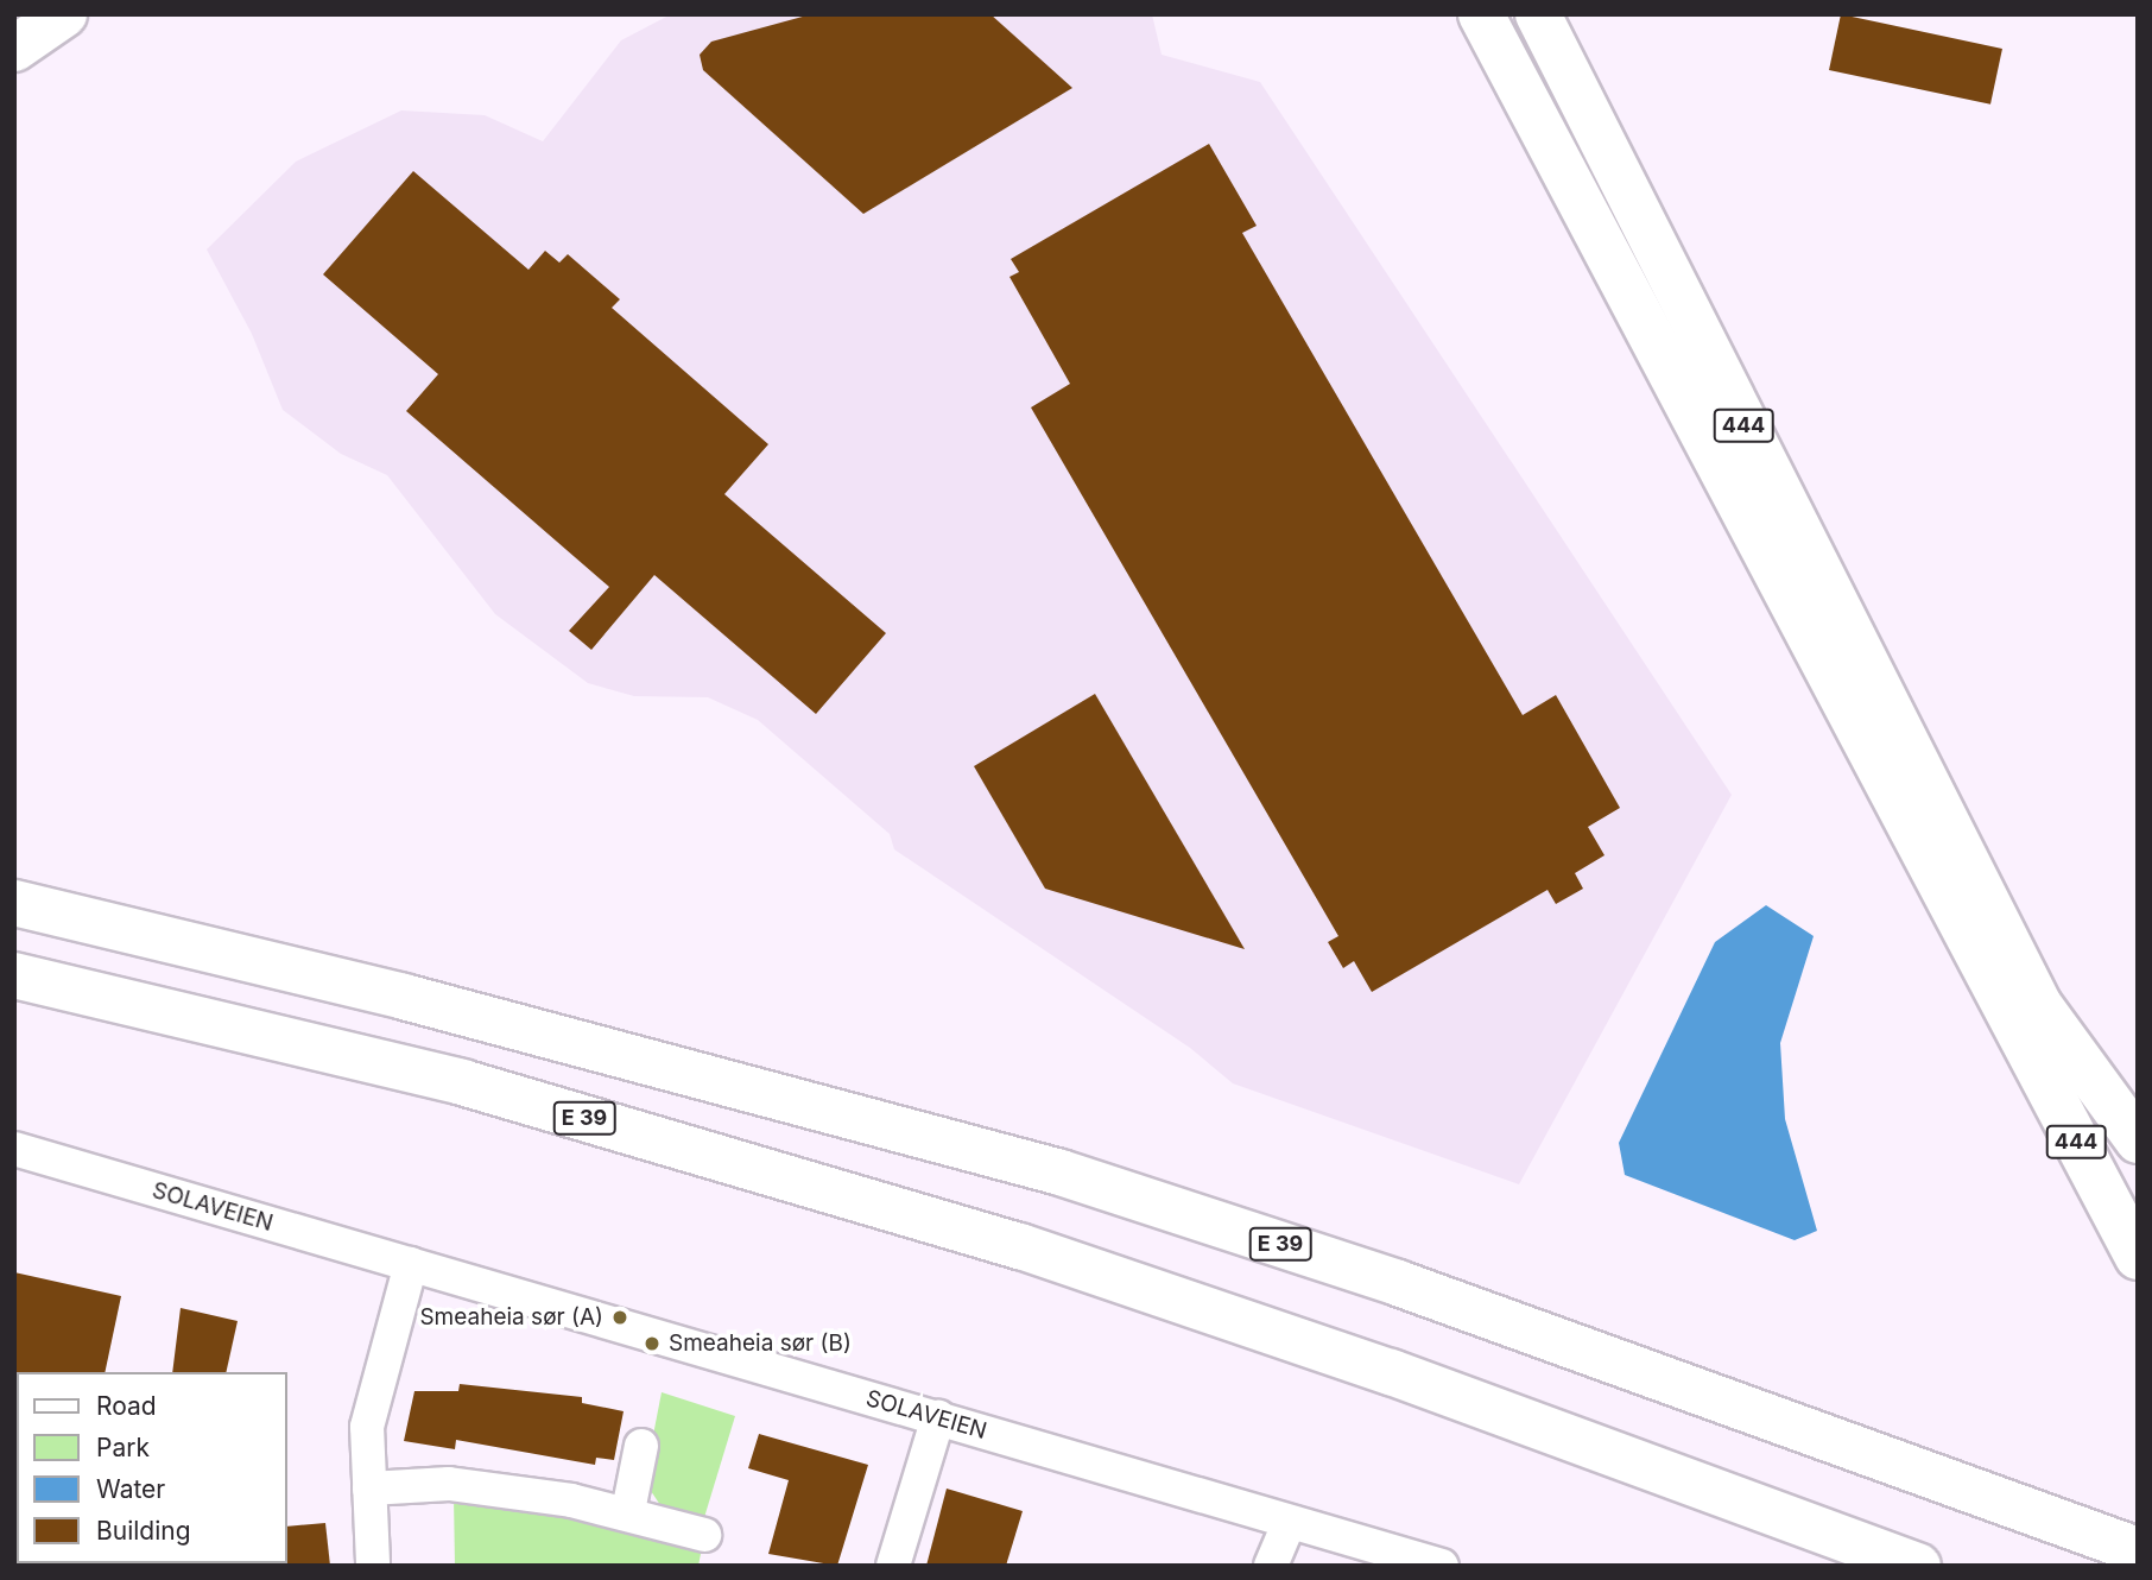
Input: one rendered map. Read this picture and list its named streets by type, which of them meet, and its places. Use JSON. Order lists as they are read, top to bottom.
{
  "streets": {
    "highway": ["444", "E 39"],
    "street": ["SOLAVEIEN"]
  },
  "places": ["Smeaheia sør (A)", "Smeaheia sør (B)"],
  "legend": [
    "Road",
    "Park",
    "Water",
    "Building"
  ]
}
